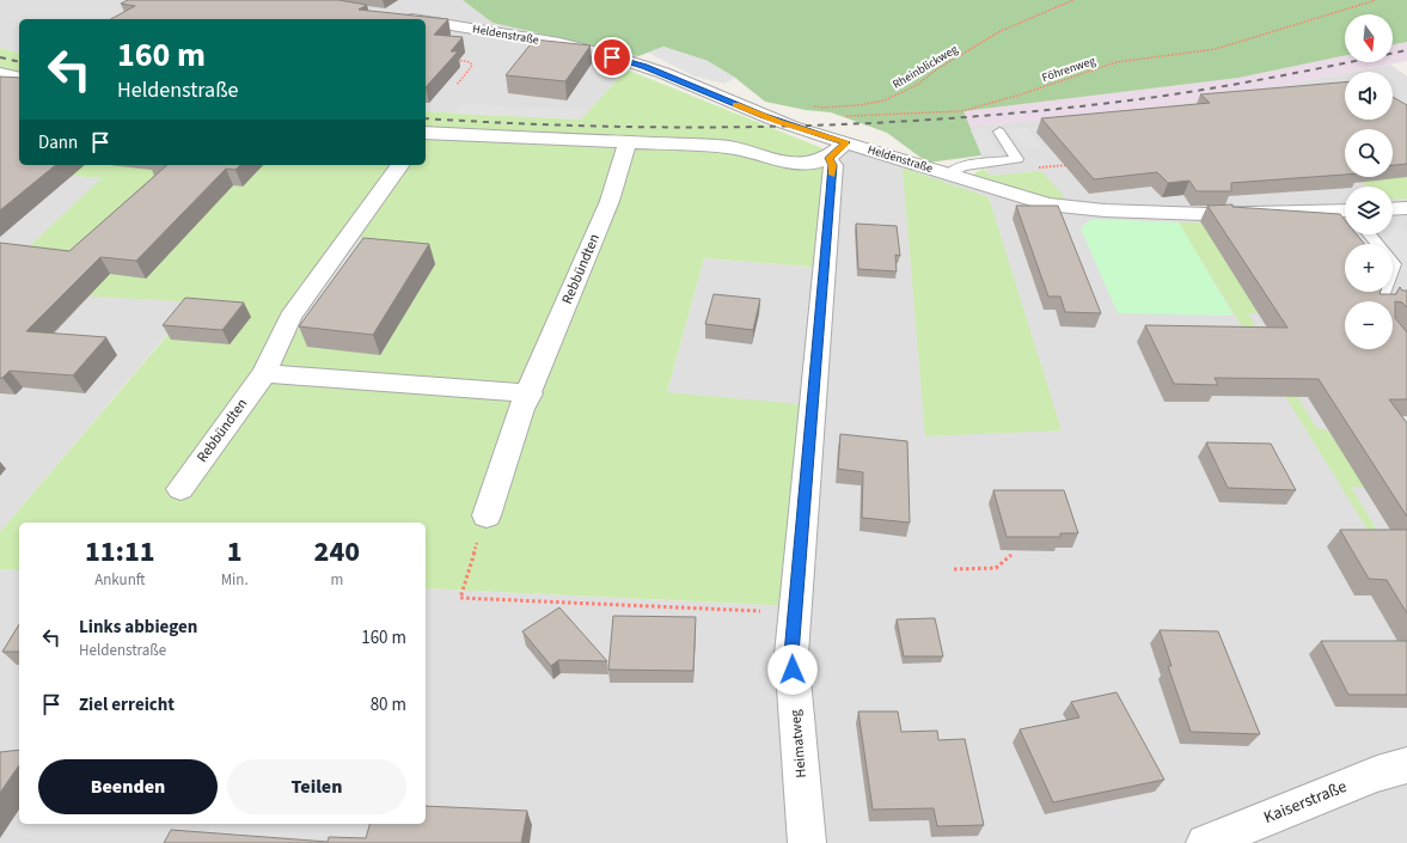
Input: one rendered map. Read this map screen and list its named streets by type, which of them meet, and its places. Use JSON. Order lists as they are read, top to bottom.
{
  "streets": {
    "street": [
      "Heldenstraße",
      "Rebbündten",
      "Heimatweg",
      "Kaiserstraße"
    ],
    "path": ["Rheinblickweg", "Föhrenweg"]
  },
  "crossings": [
    ["Heldenstraße", "Heimatweg"]
  ],
  "north": "bottom",
  "page": {
    "map_buttons": ["+", "−"],
    "turn": ["160 m", "Heldenstraße"],
    "then": "Dann",
    "eta": [
      "11:11",
      "Ankunft",
      "1",
      "Min.",
      "240",
      "m"
    ],
    "list": [
      {
        "name": "Links abbiegen",
        "note": "Heldenstraße",
        "value": "160 m"
      },
      {
        "name": "Ziel erreicht",
        "value": "80 m"
      }
    ],
    "buttons": ["Beenden", "Teilen"]
  }
}
